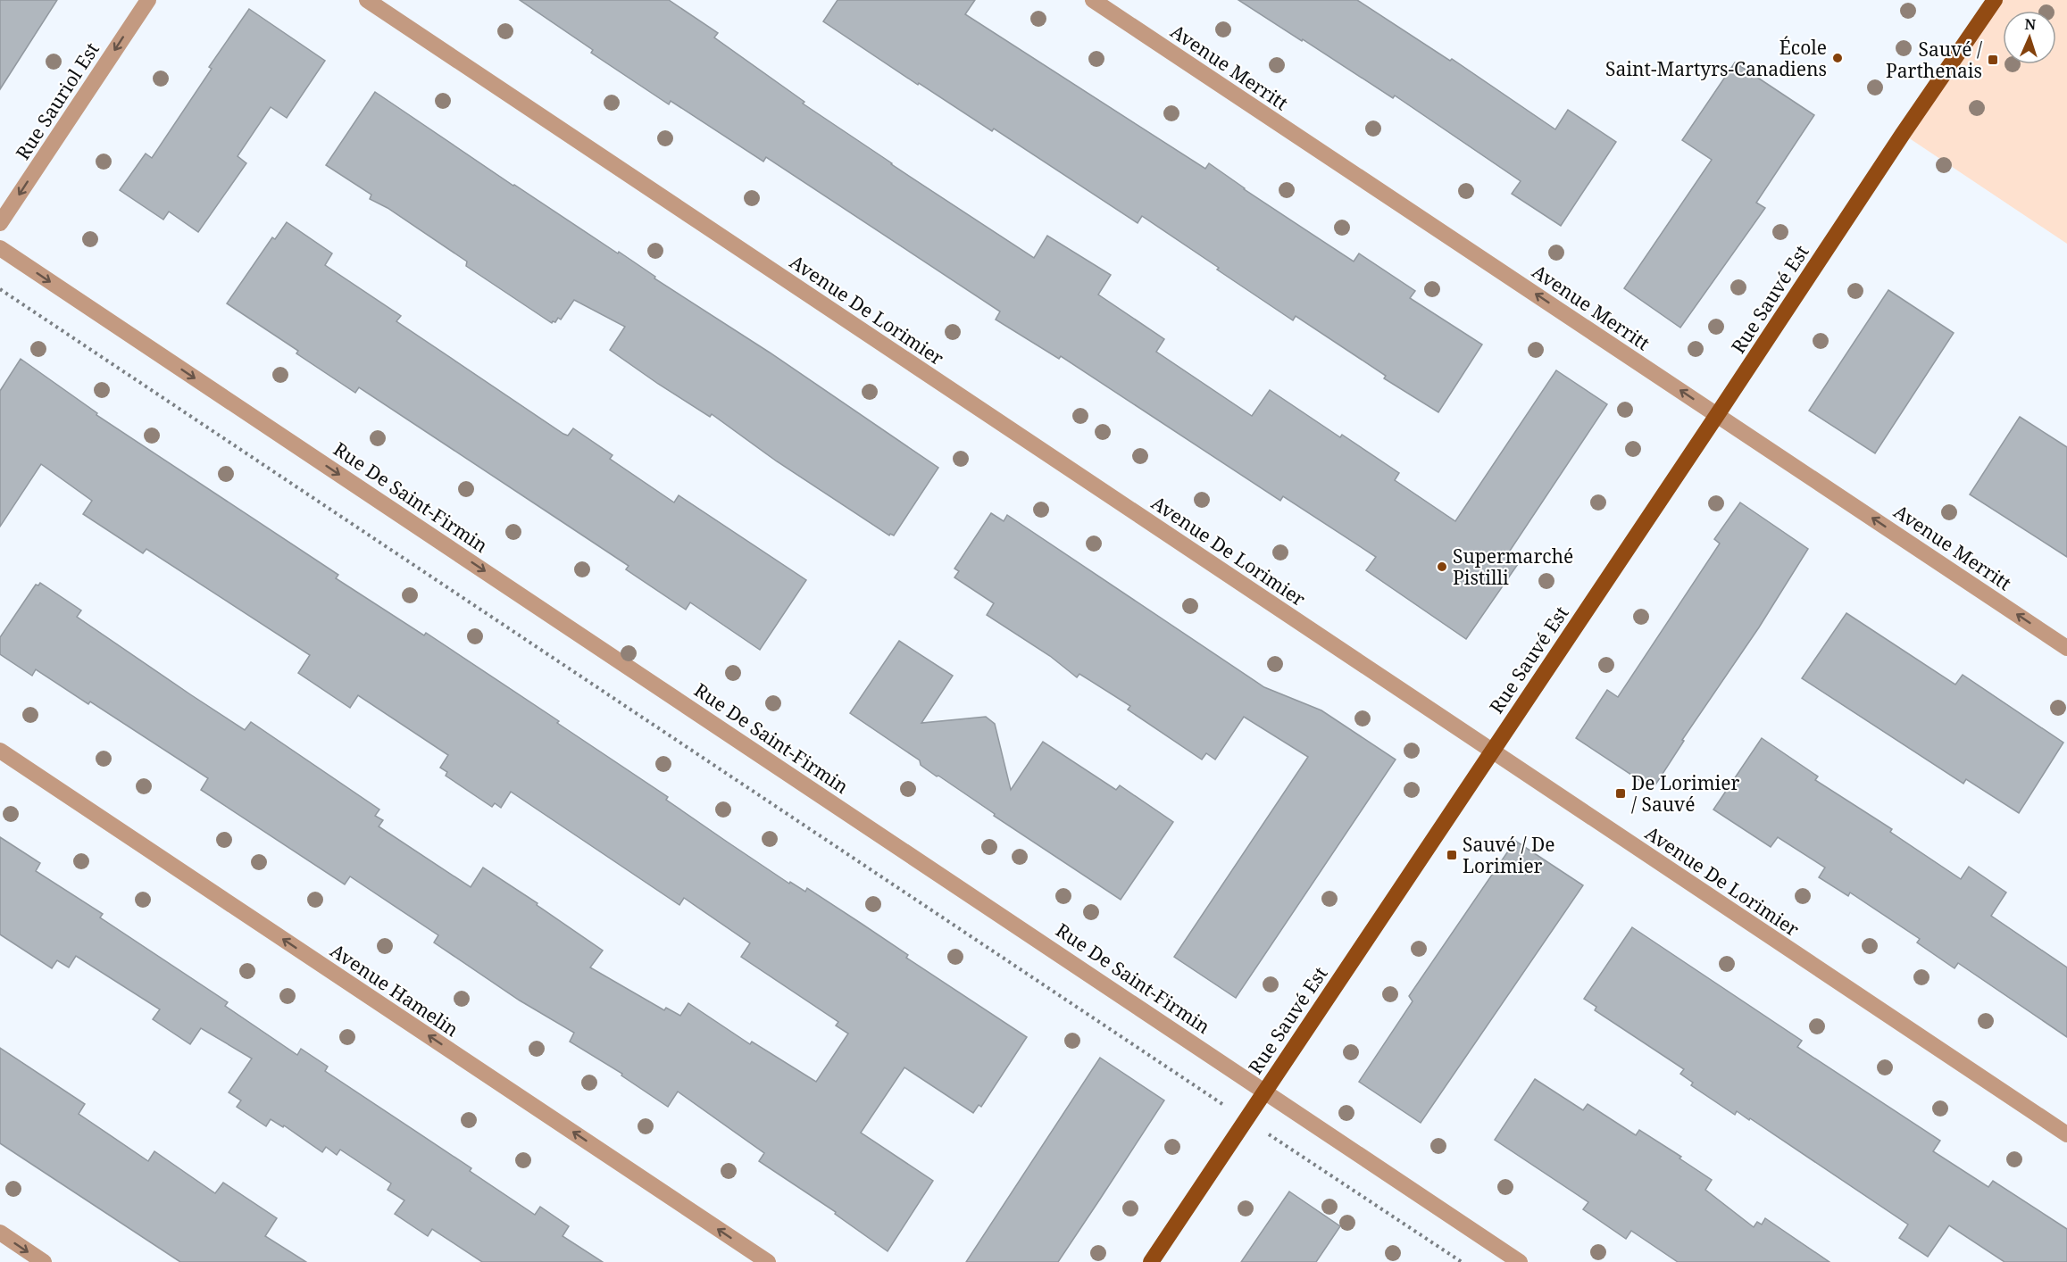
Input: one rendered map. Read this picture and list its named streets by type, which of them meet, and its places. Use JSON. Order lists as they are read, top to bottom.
{
  "streets": {
    "main road": ["Rue Sauvé Est"],
    "street": [
      "Avenue Merritt",
      "Rue Sauriol Est",
      "Avenue De Lorimier",
      "Rue De Saint-Firmin",
      "Avenue Hamelin"
    ]
  },
  "crossings": [
    ["Avenue Merritt", "Rue Sauvé Est"],
    ["Rue Sauvé Est", "Avenue De Lorimier"],
    ["Rue Sauvé Est", "Rue De Saint-Firmin"]
  ],
  "one_way": [
    "Avenue Merritt",
    "Rue Sauriol Est",
    "Rue De Saint-Firmin",
    "Avenue Hamelin"
  ],
  "places": {
    "other": ["École Saint-Martyrs-Canadiens", "Supermarché Pistilli"],
    "transit": ["Sauvé / Parthenais", "De Lorimier / Sauvé", "Sauvé / De Lorimier"]
  },
  "north": "top"
}
